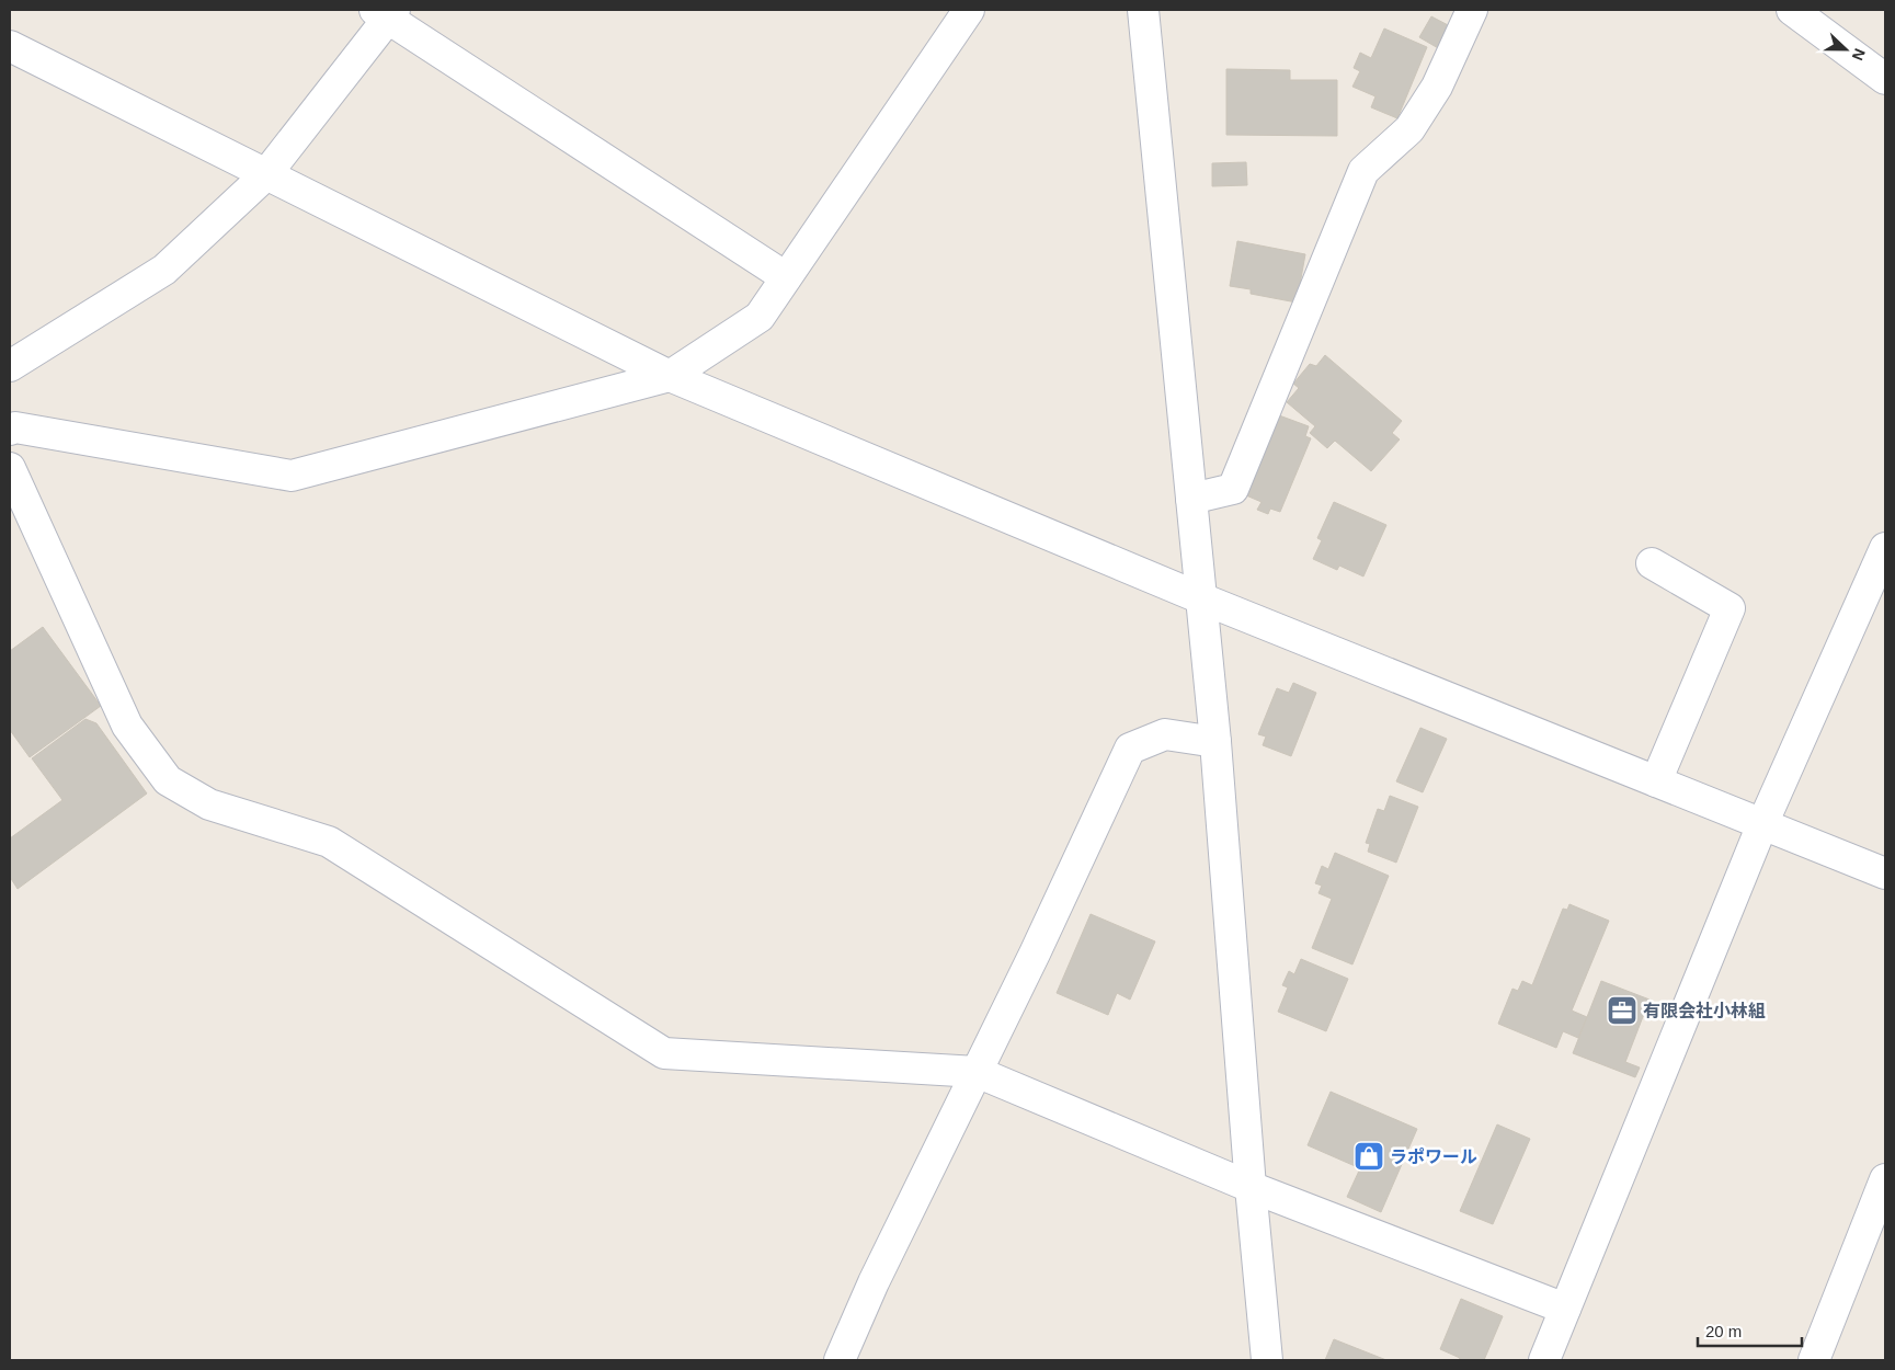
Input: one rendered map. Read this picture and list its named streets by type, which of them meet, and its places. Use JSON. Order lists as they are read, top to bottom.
{
  "places": {
    "office": ["有限会社小林組"],
    "shop": ["ラポワール"]
  },
  "scale_bar": "20 m",
  "north": "right"
}
